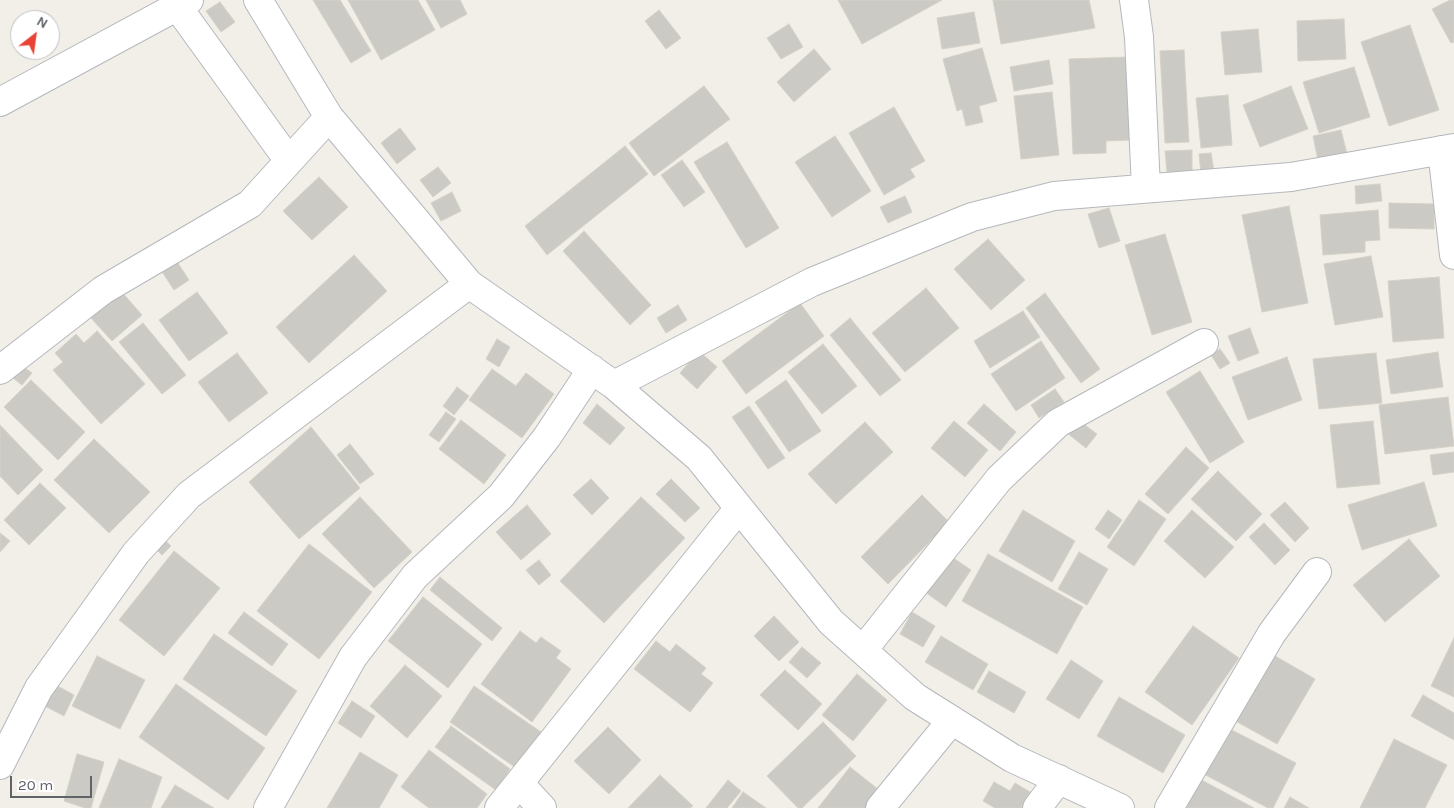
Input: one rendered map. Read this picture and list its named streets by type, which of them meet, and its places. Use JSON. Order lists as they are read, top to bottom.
{
  "scale_bar": "20 m",
  "north": "top right"
}
